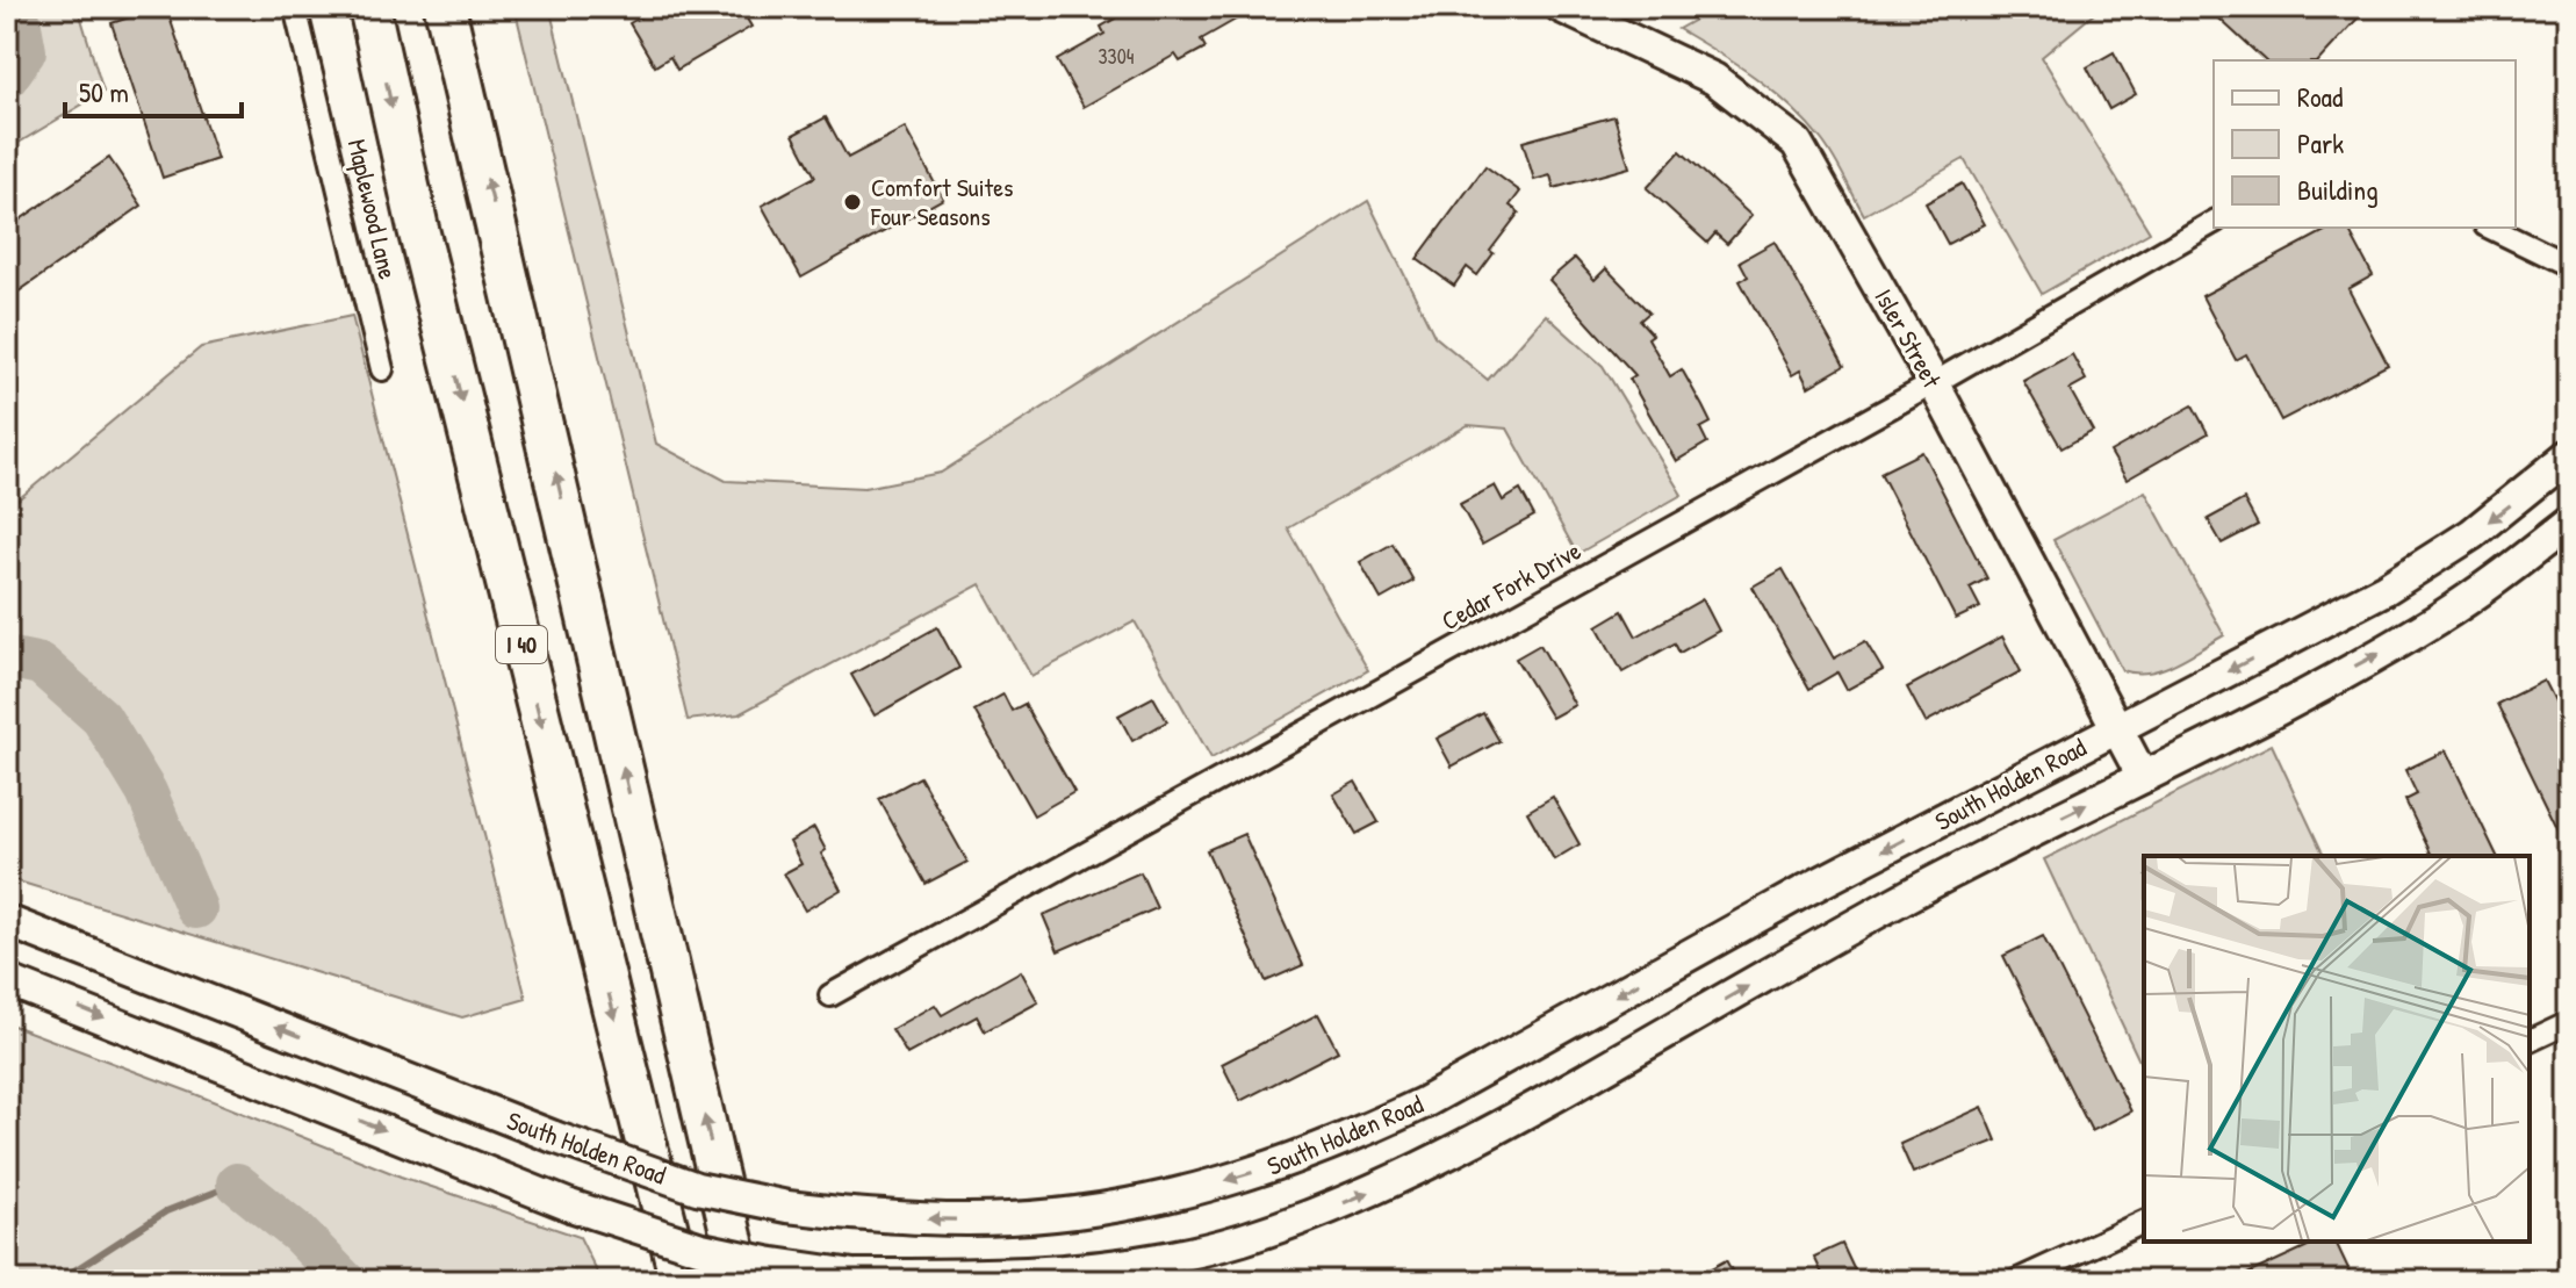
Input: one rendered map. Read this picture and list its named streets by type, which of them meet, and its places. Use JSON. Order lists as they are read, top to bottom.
{
  "streets": {
    "highway": ["I 40"],
    "main road": ["Isler Street", "South Holden Road"],
    "street": ["Maplewood Lane", "Cedar Fork Drive"]
  },
  "crossings": [
    ["Isler Street", "Cedar Fork Drive"],
    ["Isler Street", "South Holden Road"]
  ],
  "places": ["Comfort Suites Four Seasons"],
  "house_numbers": ["3304"],
  "legend": ["Road", "Park", "Building"],
  "scale_bar": "50 m"
}
